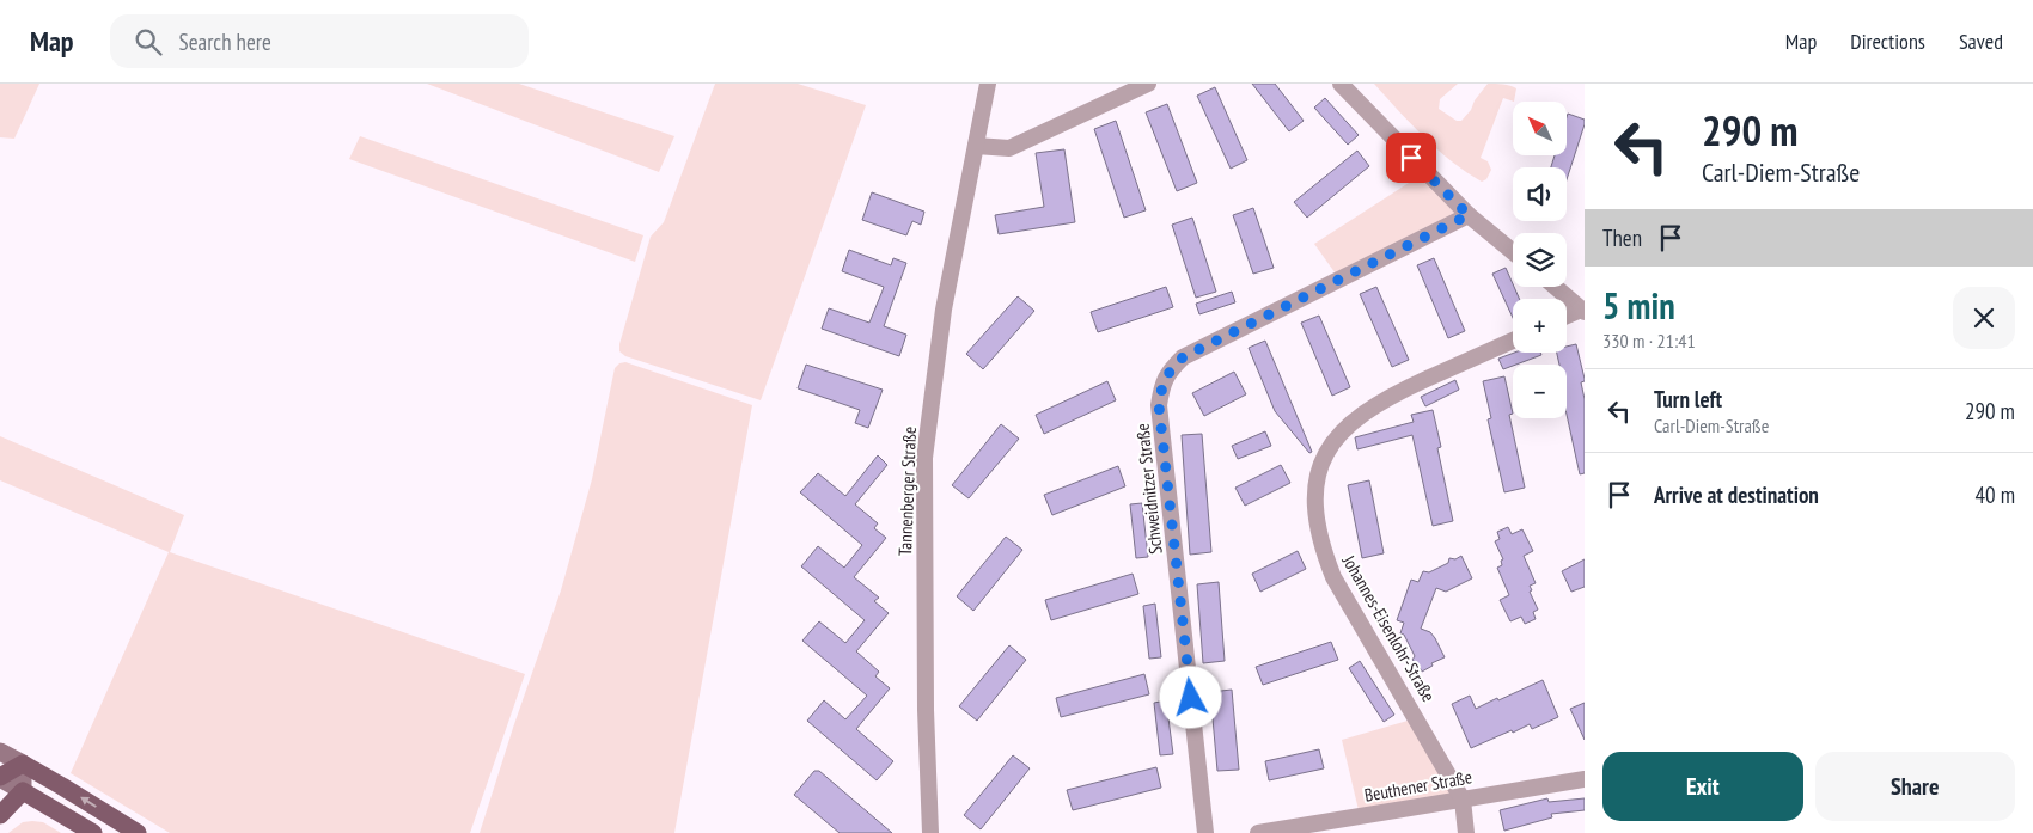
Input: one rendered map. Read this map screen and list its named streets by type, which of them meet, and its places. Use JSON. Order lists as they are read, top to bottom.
{
  "streets": {
    "street": [
      "Schweidnitzer Straße",
      "Tannenberger Straße",
      "Johannes-Eisenlohr-Straße",
      "Beuthener Straße"
    ]
  },
  "crossings": [
    ["Johannes-Eisenlohr-Straße", "Beuthener Straße"]
  ],
  "north": "top left",
  "page": {
    "header": "Map",
    "search": "Search here",
    "nav": ["Map", "Directions", "Saved"],
    "turn": ["290 m", "Carl-Diem-Straße"],
    "map_buttons": ["+", "−"],
    "then": "Then",
    "heading": ["5 min", "330 m · 21:41"],
    "list": [
      {
        "name": "Turn left",
        "note": "Carl-Diem-Straße",
        "value": "290 m"
      },
      {
        "name": "Arrive at destination",
        "value": "40 m"
      }
    ],
    "buttons": ["Exit", "Share"]
  }
}
